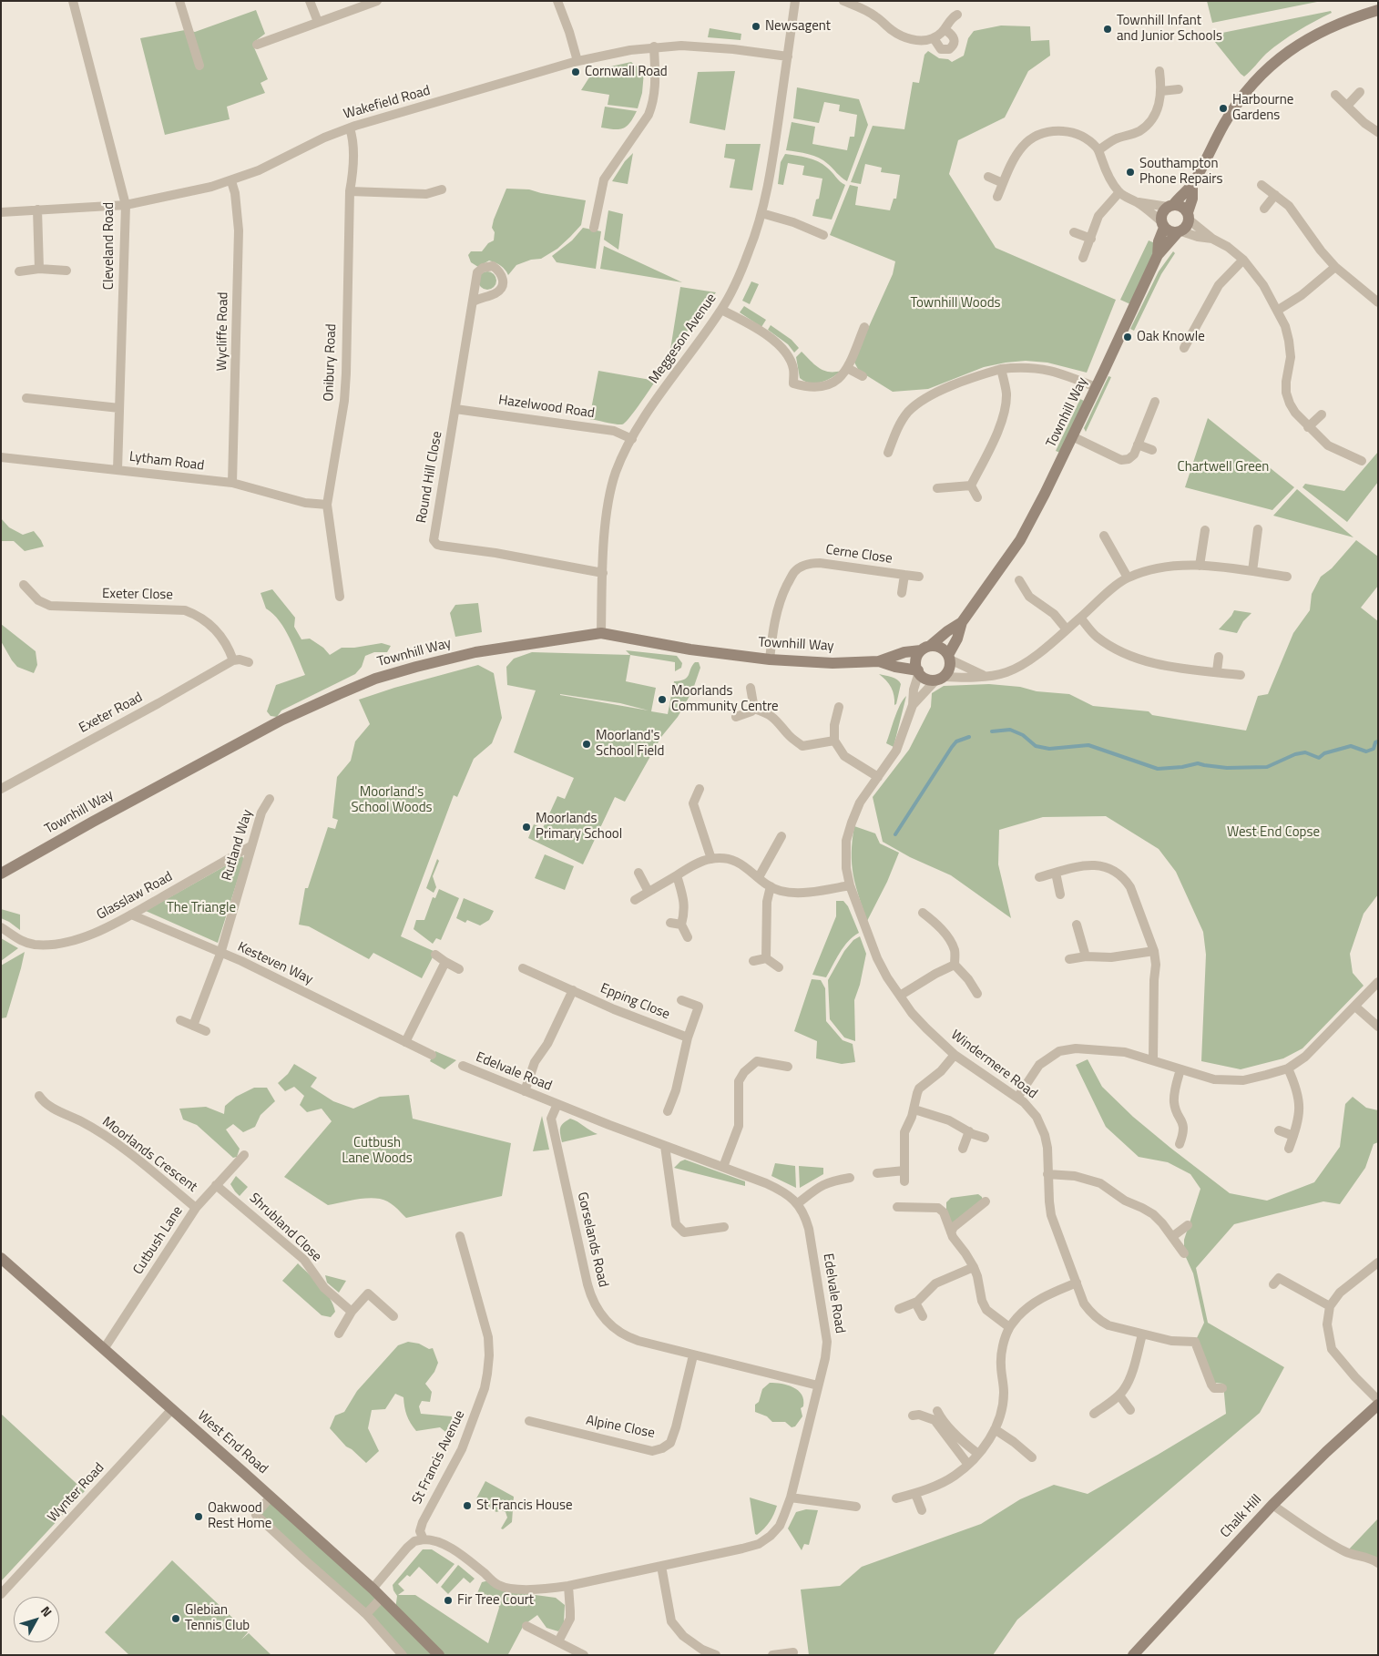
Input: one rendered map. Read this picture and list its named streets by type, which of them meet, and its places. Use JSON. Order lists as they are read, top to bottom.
{
  "streets": {
    "street": [
      "Wakefield Road",
      "Cleveland Road",
      "Wycliffe Road",
      "Meggeson Avenue",
      "Onibury Road",
      "Hazelwood Road",
      "Townhill Way",
      "Lytham Road",
      "Round Hill Close",
      "Cerne Close",
      "Exeter Close",
      "Exeter Road",
      "Rutland Way",
      "Glasslaw Road",
      "Kesteven Way",
      "Epping Close",
      "Windermere Road",
      "Edelvale Road",
      "Moorlands Crescent",
      "Shrubland Close",
      "Gorselands Road",
      "Cutbush Lane",
      "Alpine Close",
      "West End Road",
      "St Francis Avenue",
      "Wynter Road",
      "Chalk Hill"
    ]
  },
  "crossings": [
    ["Wakefield Road", "Cleveland Road"],
    ["Wakefield Road", "Wycliffe Road"],
    ["Wakefield Road", "Meggeson Avenue"],
    ["Wakefield Road", "Onibury Road"],
    ["Cleveland Road", "Lytham Road"],
    ["Wycliffe Road", "Lytham Road"],
    ["Meggeson Avenue", "Hazelwood Road"],
    ["Meggeson Avenue", "Townhill Way"],
    ["Meggeson Avenue", "Round Hill Close"],
    ["Onibury Road", "Lytham Road"],
    ["Hazelwood Road", "Round Hill Close"],
    ["Townhill Way", "Cerne Close"],
    ["Townhill Way", "Windermere Road"],
    ["Exeter Close", "Exeter Road"],
    ["Rutland Way", "Glasslaw Road"],
    ["Rutland Way", "Kesteven Way"],
    ["Glasslaw Road", "Kesteven Way"],
    ["Edelvale Road", "Gorselands Road"],
    ["Edelvale Road", "St Francis Avenue"],
    ["Moorlands Crescent", "Cutbush Lane"],
    ["Shrubland Close", "Cutbush Lane"],
    ["Gorselands Road", "Alpine Close"],
    ["Cutbush Lane", "West End Road"],
    ["West End Road", "Wynter Road"]
  ],
  "parks": [
    "Townhill Woods",
    "Chartwell Green",
    "Moorland's School Woods",
    "West End Copse",
    "The Triangle",
    "Cutbush Lane Woods"
  ],
  "places": [
    "Newsagent",
    "Townhill Infant and Junior Schools",
    "Cornwall Road",
    "Harbourne Gardens",
    "Southampton Phone Repairs",
    "Oak Knowle",
    "Moorlands Community Centre",
    "Moorland's School Field",
    "Moorlands Primary School",
    "St Francis House",
    "Oakwood Rest Home",
    "Fir Tree Court",
    "Glebian Tennis Club"
  ],
  "north": "top right"
}
